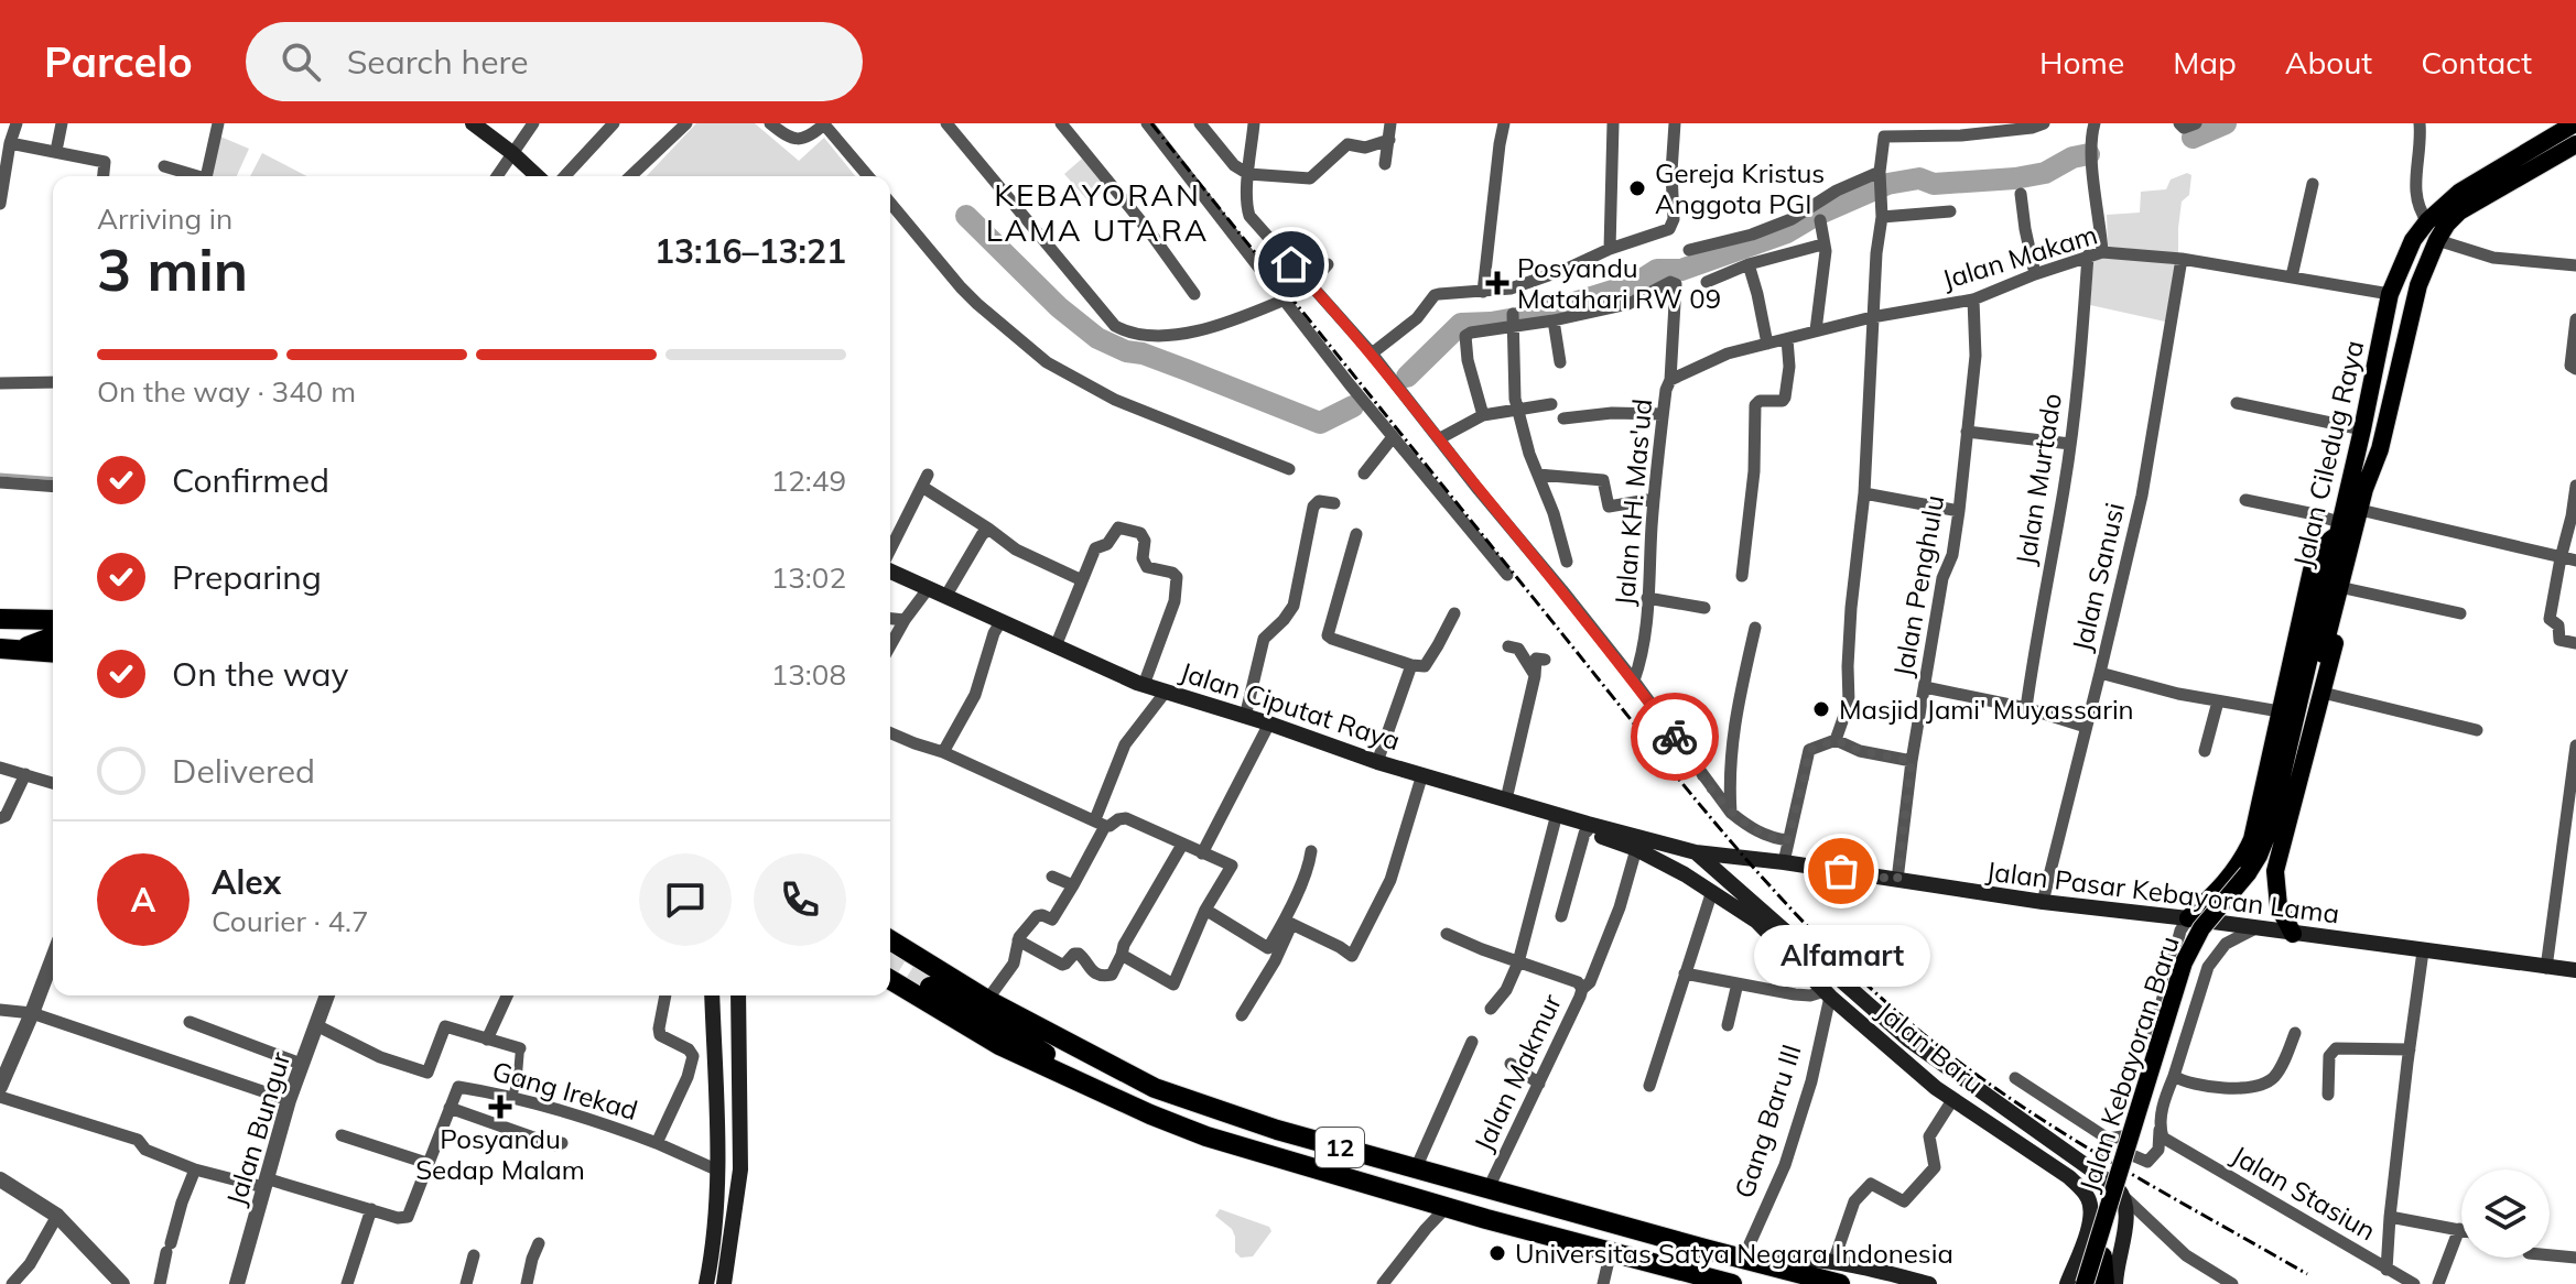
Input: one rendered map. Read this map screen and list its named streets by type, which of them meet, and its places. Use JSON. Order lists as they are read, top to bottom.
{
  "streets": {
    "highway": ["12"],
    "main road": [
      "Jalan Ciledug Raya",
      "Jalan Ciputat Raya",
      "Jalan Pasar Kebayoran Lama",
      "Jalan Baru",
      "Jalan Kebayoran Baru"
    ],
    "street": [
      "Jalan Makam",
      "Jalan Murtado",
      "Jalan KH. Mas'ud",
      "Jalan Sanusi",
      "Jalan Penghulu",
      "Jalan Makmur",
      "Gang Irekad",
      "Gang Baru III",
      "Jalan Bungur",
      "Jalan Stasiun"
    ]
  },
  "crossings": [
    ["Jalan Makam", "Jalan Ciledug Raya"],
    ["Jalan Makam", "Jalan Murtado"],
    ["Jalan Makam", "Jalan KH. Mas'ud"],
    ["Jalan Makam", "Jalan Sanusi"],
    ["Jalan Makam", "Jalan Penghulu"],
    ["Jalan Ciledug Raya", "Jalan Kebayoran Baru"],
    ["Jalan Sanusi", "Jalan Pasar Kebayoran Lama"],
    ["Jalan Penghulu", "Jalan Pasar Kebayoran Lama"],
    ["Jalan Ciputat Raya", "Jalan Pasar Kebayoran Lama"],
    ["Jalan Ciputat Raya", "Jalan Baru"],
    ["Jalan Ciputat Raya", "Jalan Makmur"],
    ["Jalan Pasar Kebayoran Lama", "Jalan Baru"],
    ["Jalan Baru", "Gang Baru III"],
    ["Jalan Makmur", "12"],
    ["Gang Baru III", "12"]
  ],
  "districts": ["KEBAYORAN LAMA UTARA"],
  "places": {
    "other": [
      "Gereja Kristus Anggota PGI",
      "Masjid Jami' Muyassarin",
      "Alfamart",
      "Universitas Satya Negara Indonesia"
    ],
    "health": ["Posyandu Matahari RW 09", "Posyandu Sedap Malam"]
  },
  "page": {
    "header": "Parcelo",
    "search": "Search here",
    "nav": [
      "Home",
      "Map",
      "About",
      "Contact"
    ],
    "heading": ["3 min", "Arriving in", "13:16–13:21"],
    "panel": ["Alex", "Courier · 4.7"],
    "bar": "On the way · 340 m",
    "list": [
      ["Confirmed", "12:49"],
      ["Preparing", "13:02"],
      ["On the way", "13:08"],
      "Delivered"
    ],
    "round": "A",
    "bubble": "Alfamart"
  }
}
